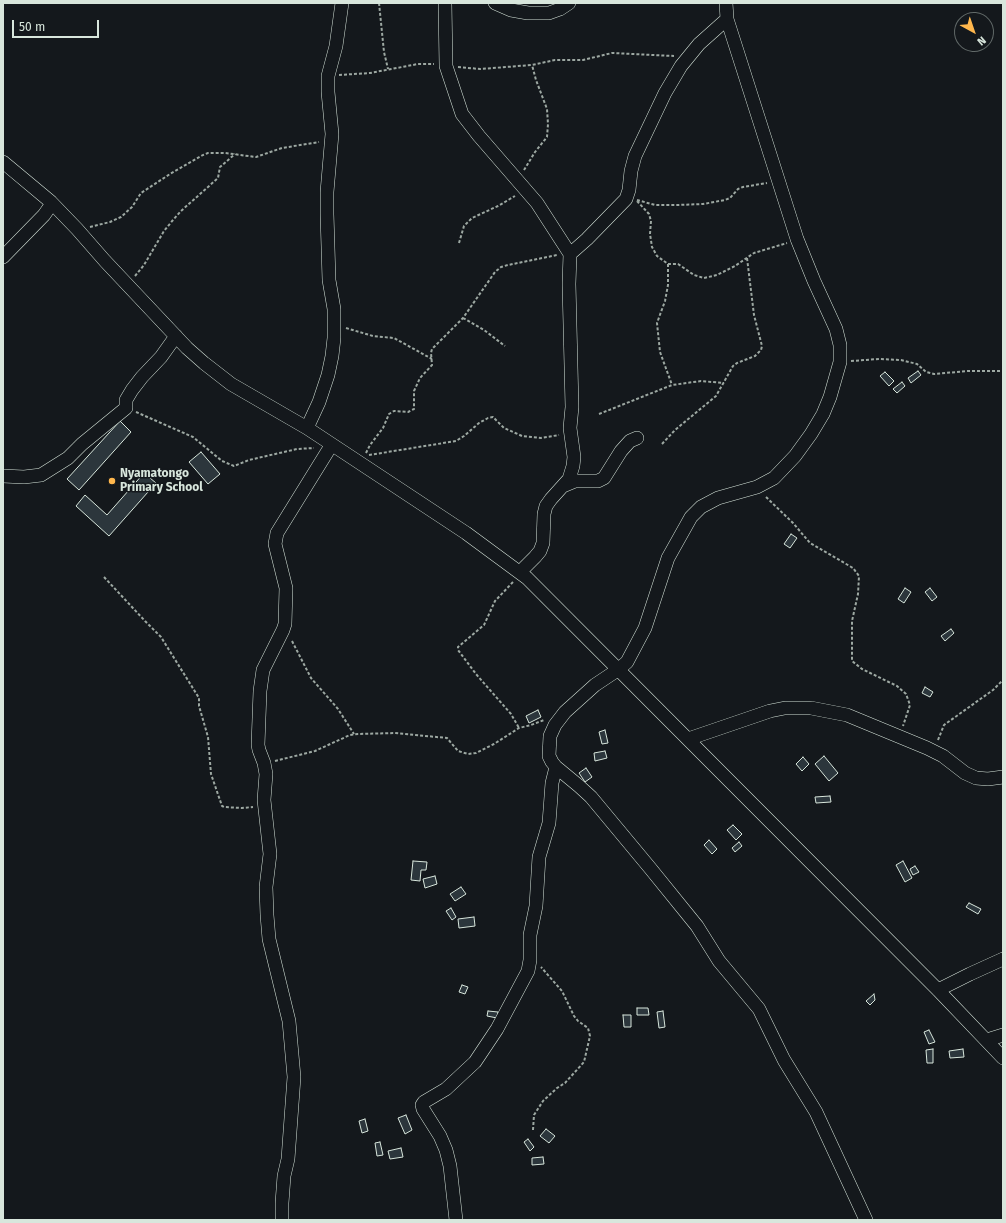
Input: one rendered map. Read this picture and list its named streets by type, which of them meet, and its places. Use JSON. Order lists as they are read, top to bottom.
{
  "places": ["Nyamatongo Primary School"],
  "scale_bar": "50 m",
  "north": "bottom right"
}
